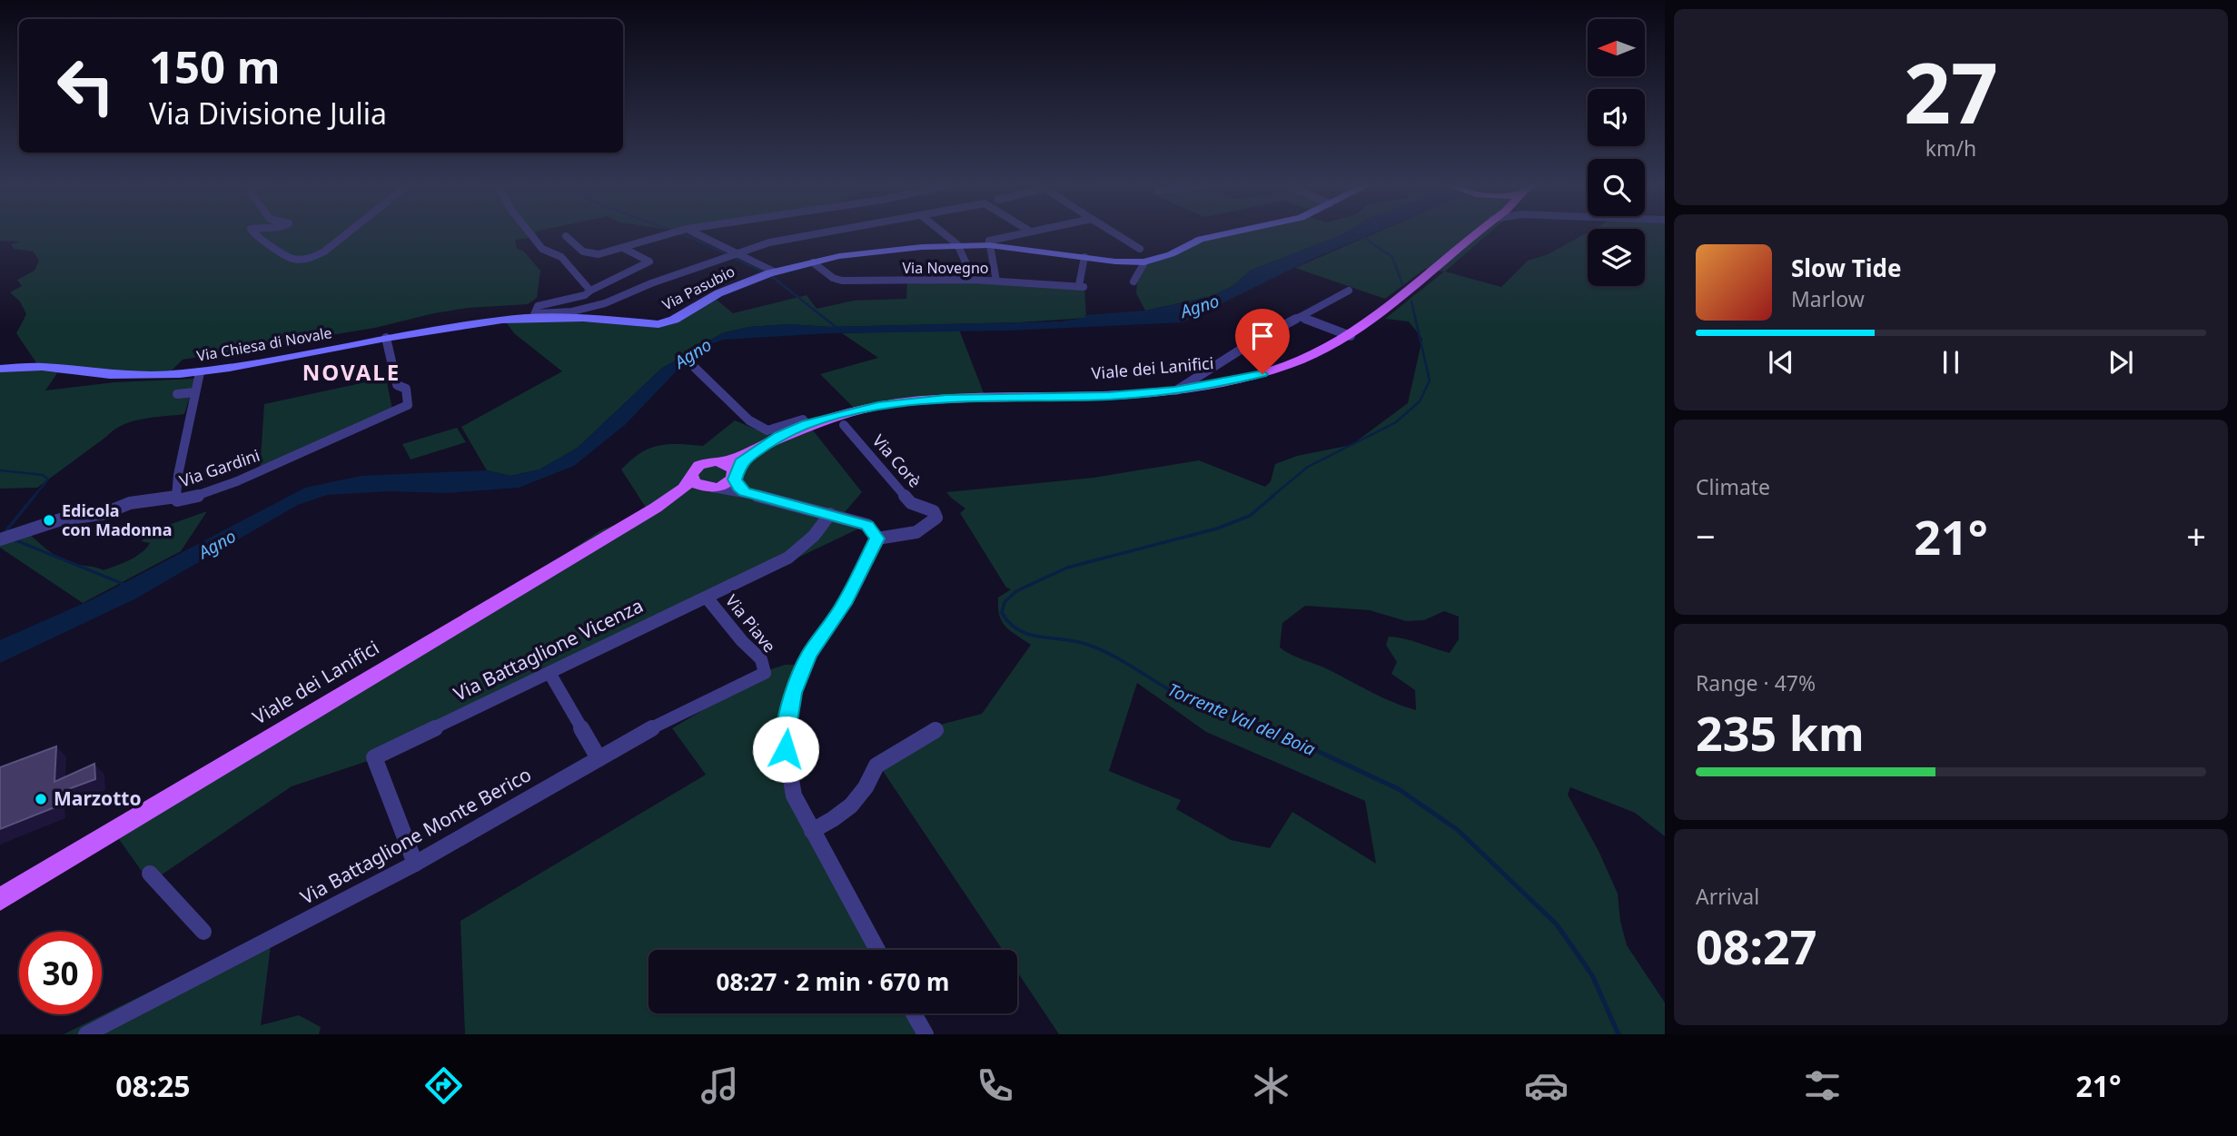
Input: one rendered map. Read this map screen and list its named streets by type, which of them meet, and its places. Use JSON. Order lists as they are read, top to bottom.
{
  "streets": {
    "main road": ["Via Pasubio", "Via Chiesa di Novale", "Viale dei Lanifici"],
    "street": [
      "Via Novegno",
      "Via Corè",
      "Via Gardini",
      "Via Piave",
      "Via Battaglione Vicenza",
      "Via Battaglione Monte Berico"
    ]
  },
  "crossings": [
    ["Via Novegno", "Via Pasubio"],
    ["Via Pasubio", "Via Chiesa di Novale"],
    ["Via Piave", "Via Battaglione Vicenza"],
    ["Via Piave", "Via Battaglione Monte Berico"],
    ["Via Battaglione Vicenza", "Via Battaglione Monte Berico"]
  ],
  "districts": ["NOVALE"],
  "water": ["Agno", "Torrente Val del Boia"],
  "places": ["Edicola con Madonna", "Marzotto"],
  "north": "left",
  "page": {
    "tile": [
      ["27", "km/h"],
      "Climate",
      ["Range · 47%", "235 km"],
      ["Arrival", "08:27"]
    ],
    "turn": ["150 m", "Via Divisione Julia"],
    "song": ["Slow Tide", "Marlow"],
    "heat": ["−", "21°", "+"],
    "limit": "30",
    "trip": "08:27 · 2 min · 670 m",
    "tabs": ["08:25", "21°"]
  }
}
